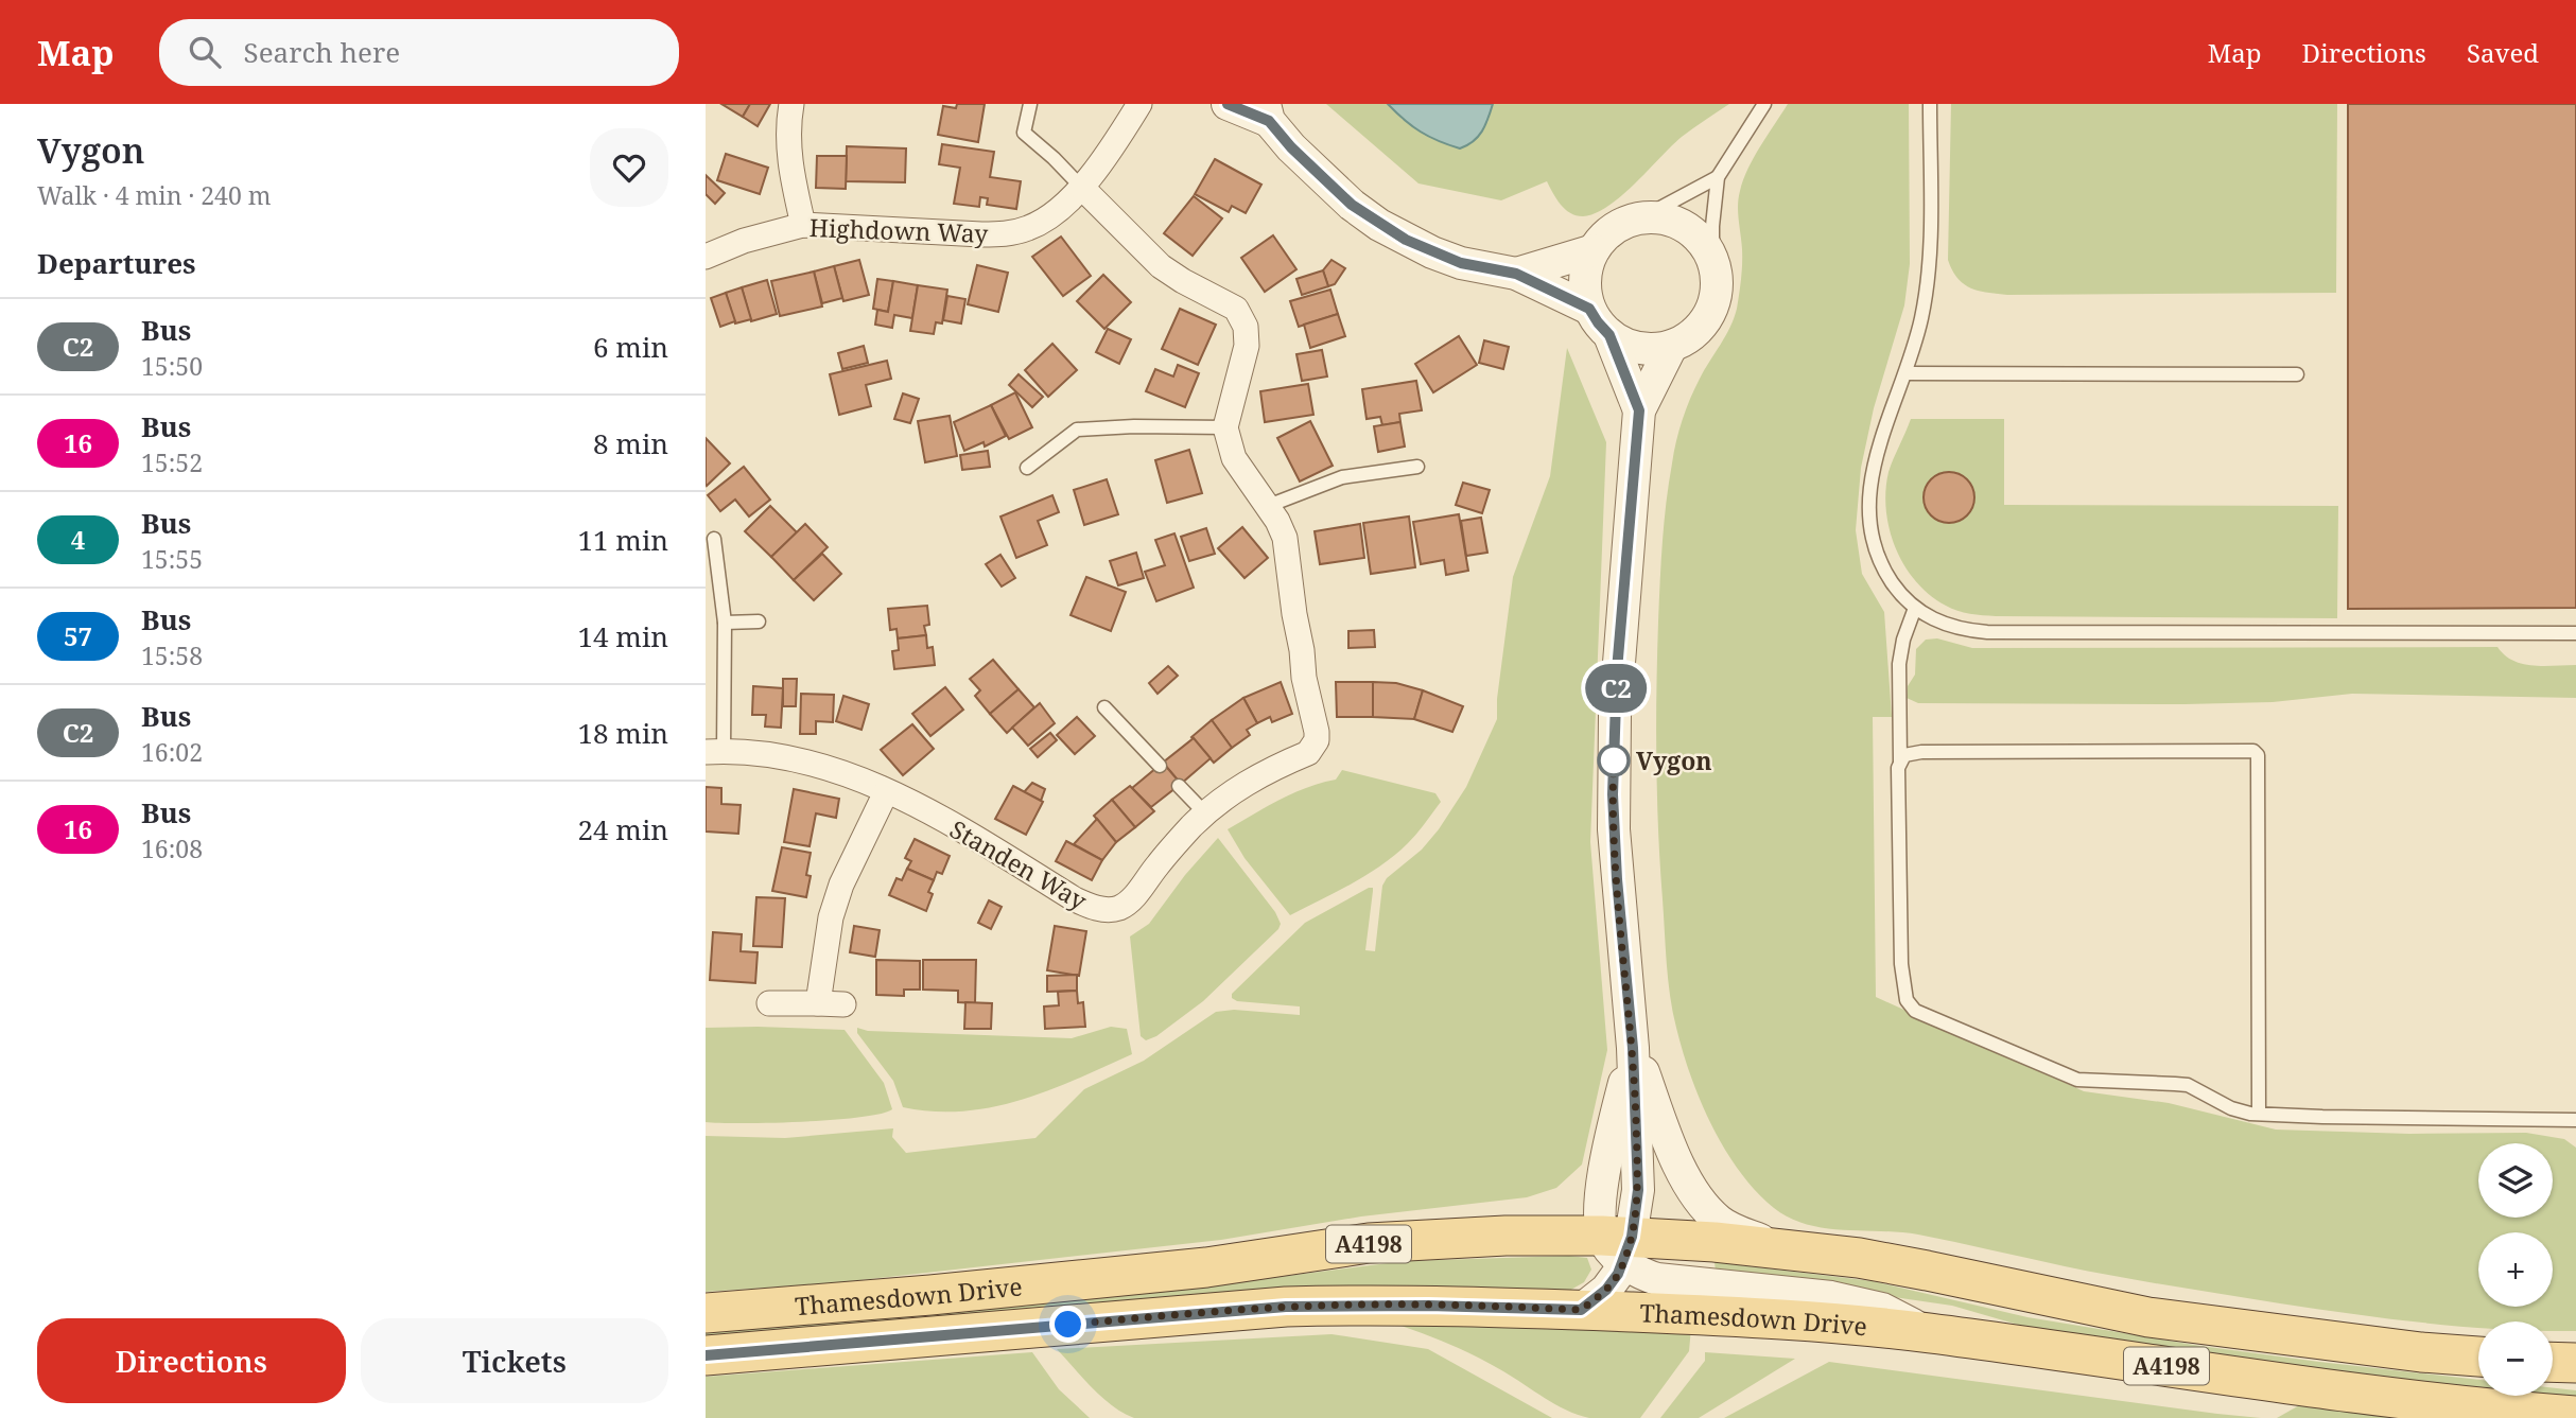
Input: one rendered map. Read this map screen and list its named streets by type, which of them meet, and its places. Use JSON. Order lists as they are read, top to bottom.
{
  "streets": {
    "main road": ["A4198", "Thamesdown Drive"],
    "street": ["Highdown Way", "Standen Way"]
  },
  "places": ["Vygon"],
  "lines": ["bus line C2"],
  "page": {
    "header": "Map",
    "search": "Search here",
    "nav": ["Map", "Directions", "Saved"],
    "heading": [
      ["Vygon", "Walk · 4 min · 240 m"],
      "Departures"
    ],
    "on_map": "C2",
    "list": [
      {
        "mark": "C2",
        "name": "Bus",
        "note": "15:50",
        "value": "6 min"
      },
      {
        "mark": "16",
        "name": "Bus",
        "note": "15:52",
        "value": "8 min"
      },
      {
        "mark": "4",
        "name": "Bus",
        "note": "15:55",
        "value": "11 min"
      },
      {
        "mark": "57",
        "name": "Bus",
        "note": "15:58",
        "value": "14 min"
      },
      {
        "mark": "C2",
        "name": "Bus",
        "note": "16:02",
        "value": "18 min"
      },
      {
        "mark": "16",
        "name": "Bus",
        "note": "16:08",
        "value": "24 min"
      }
    ],
    "map_buttons": ["+", "−"],
    "buttons": ["Directions", "Tickets"]
  }
}
